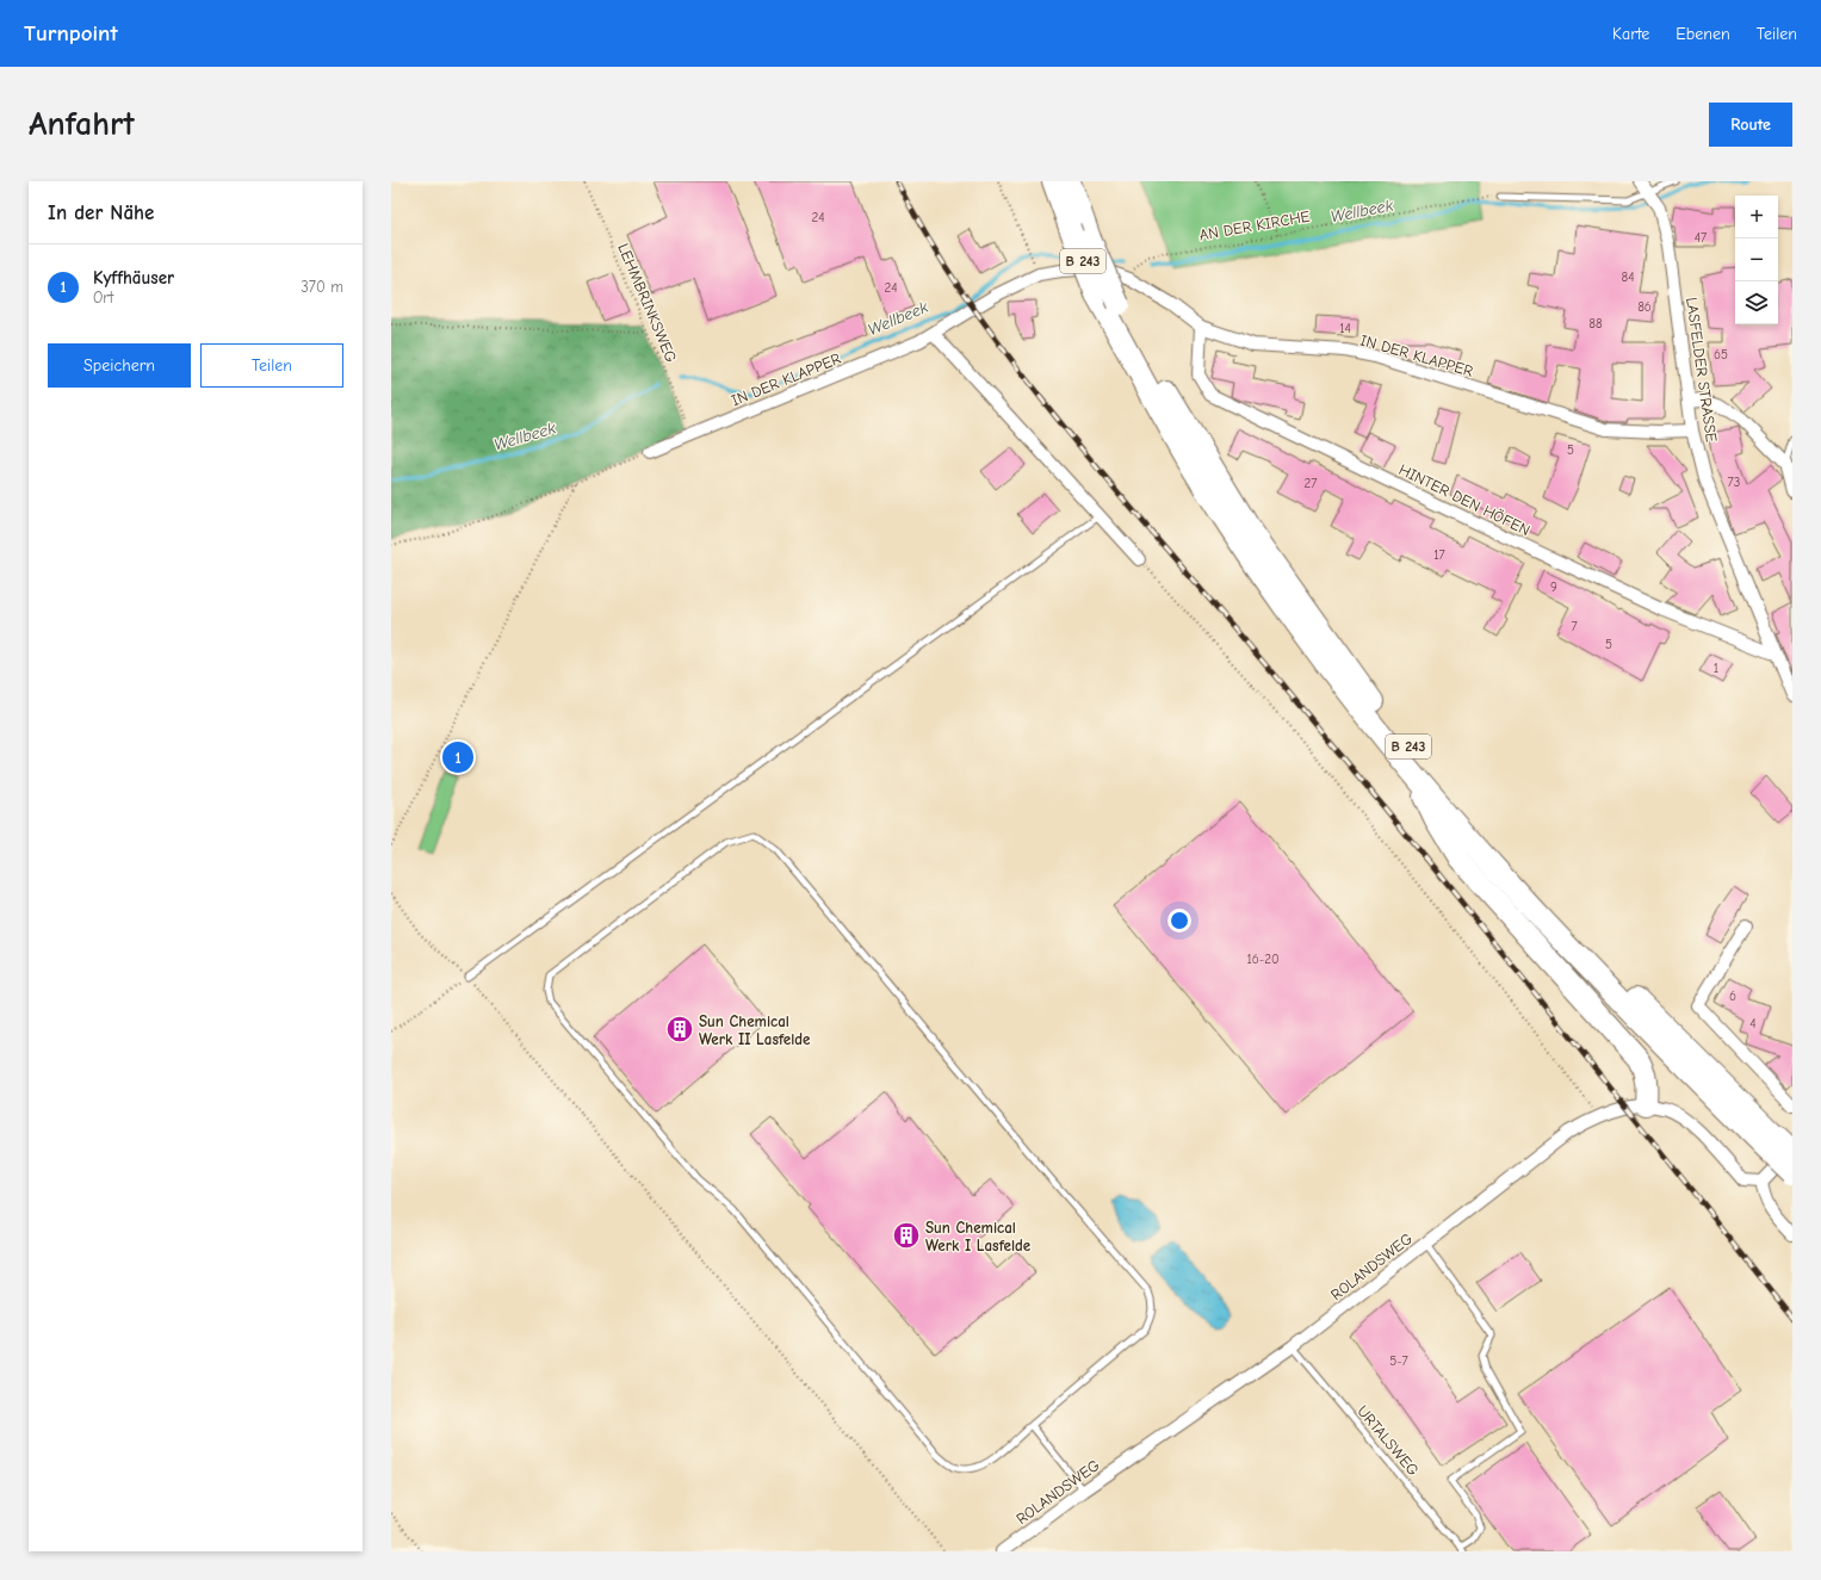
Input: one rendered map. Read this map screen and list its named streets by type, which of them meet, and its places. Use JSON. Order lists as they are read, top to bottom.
{
  "streets": {
    "highway": ["B 243"],
    "street": [
      "IN DER KLAPPER",
      "LASFELDER STRASSE",
      "HINTER DEN HÖFEN",
      "ROLANDSWEG"
    ],
    "lane": ["URTALSWEG"],
    "path": ["AN DER KIRCHE", "LEHMBRINKSWEG"]
  },
  "crossings": [
    ["AN DER KIRCHE", "IN DER KLAPPER"],
    ["LEHMBRINKSWEG", "IN DER KLAPPER"],
    ["IN DER KLAPPER", "LASFELDER STRASSE"],
    ["IN DER KLAPPER", "HINTER DEN HÖFEN"],
    ["LASFELDER STRASSE", "HINTER DEN HÖFEN"],
    ["ROLANDSWEG", "URTALSWEG"]
  ],
  "water": ["Wellbeek"],
  "places": {
    "building": ["Sun Chemical Werk II Lasfelde", "Sun Chemical Werk I Lasfelde"]
  },
  "house_numbers": [
    "24",
    "47",
    "84",
    "24",
    "86",
    "88",
    "14",
    "65",
    "5",
    "73",
    "27",
    "17",
    "9",
    "7",
    "5",
    "1",
    "16-20",
    "6",
    "4",
    "5-7"
  ],
  "page": {
    "header": "Turnpoint",
    "nav": ["Karte", "Ebenen", "Teilen"],
    "buttons": [
      "Route",
      ["Speichern", "Teilen"]
    ],
    "title": "Anfahrt",
    "heading": "In der Nähe",
    "map_buttons": ["+", "−"],
    "list": [
      {
        "mark": "1",
        "name": "Kyffhäuser",
        "note": "Ort",
        "value": "370 m"
      }
    ],
    "pins": "1"
  }
}
